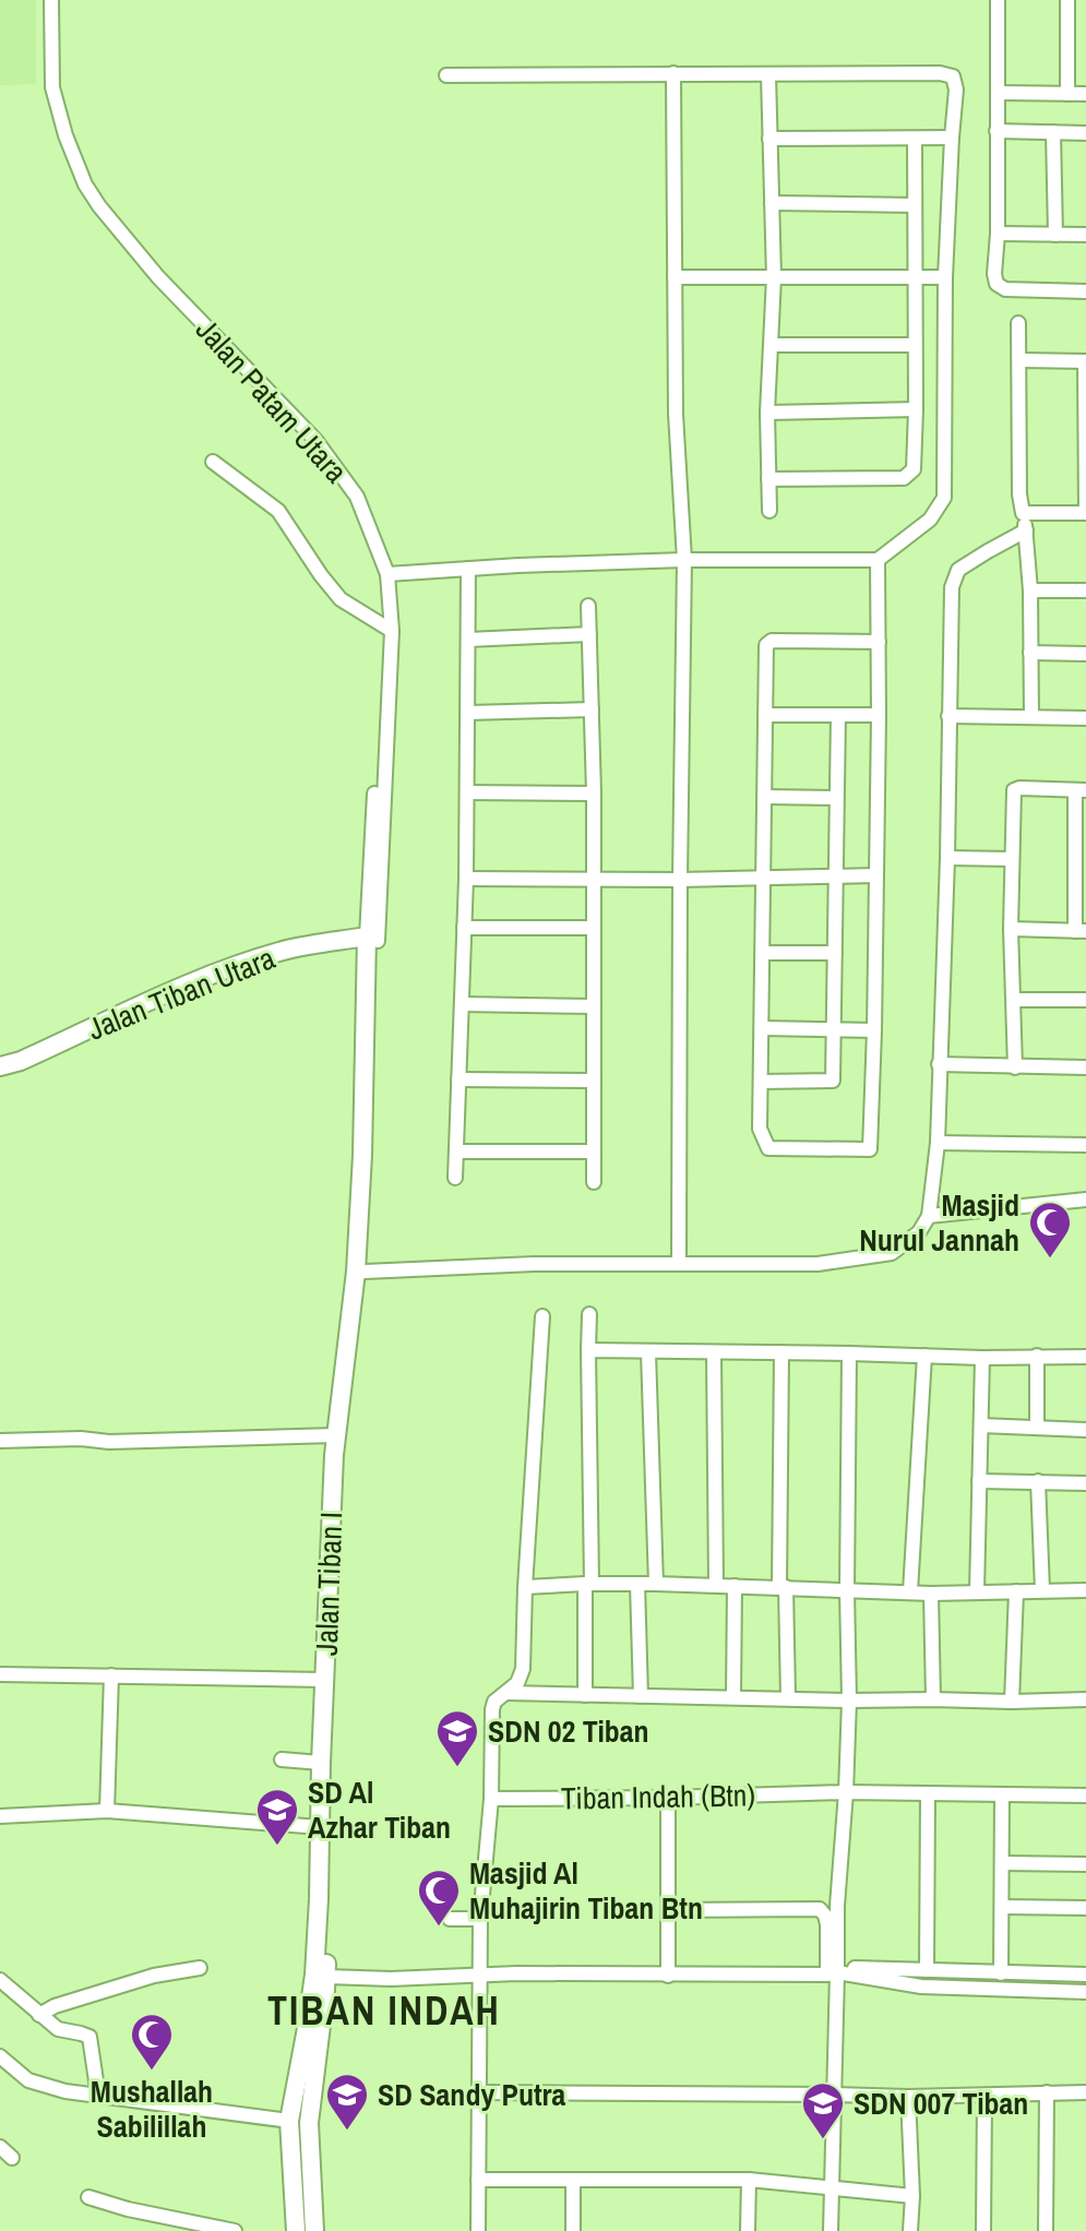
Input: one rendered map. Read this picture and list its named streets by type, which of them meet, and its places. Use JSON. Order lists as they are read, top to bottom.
{
  "streets": {
    "street": [
      "Jalan Patam Utara",
      "Jalan Tiban Utara",
      "Jalan Tiban I",
      "Tiban Indah (Btn)"
    ]
  },
  "crossings": [
    ["Jalan Patam Utara", "Jalan Tiban Utara"],
    ["Jalan Patam Utara", "Jalan Tiban I"],
    ["Jalan Tiban Utara", "Jalan Tiban I"]
  ],
  "districts": ["TIBAN INDAH"],
  "places": {
    "mosque": ["Masjid Nurul Jannah", "Masjid Al Muhajirin Tiban Btn", "Mushallah Sabilillah"],
    "school or university": [
      "SDN 02 Tiban",
      "SD Al Azhar Tiban",
      "SD Sandy Putra",
      "SDN 007 Tiban"
    ]
  }
}
